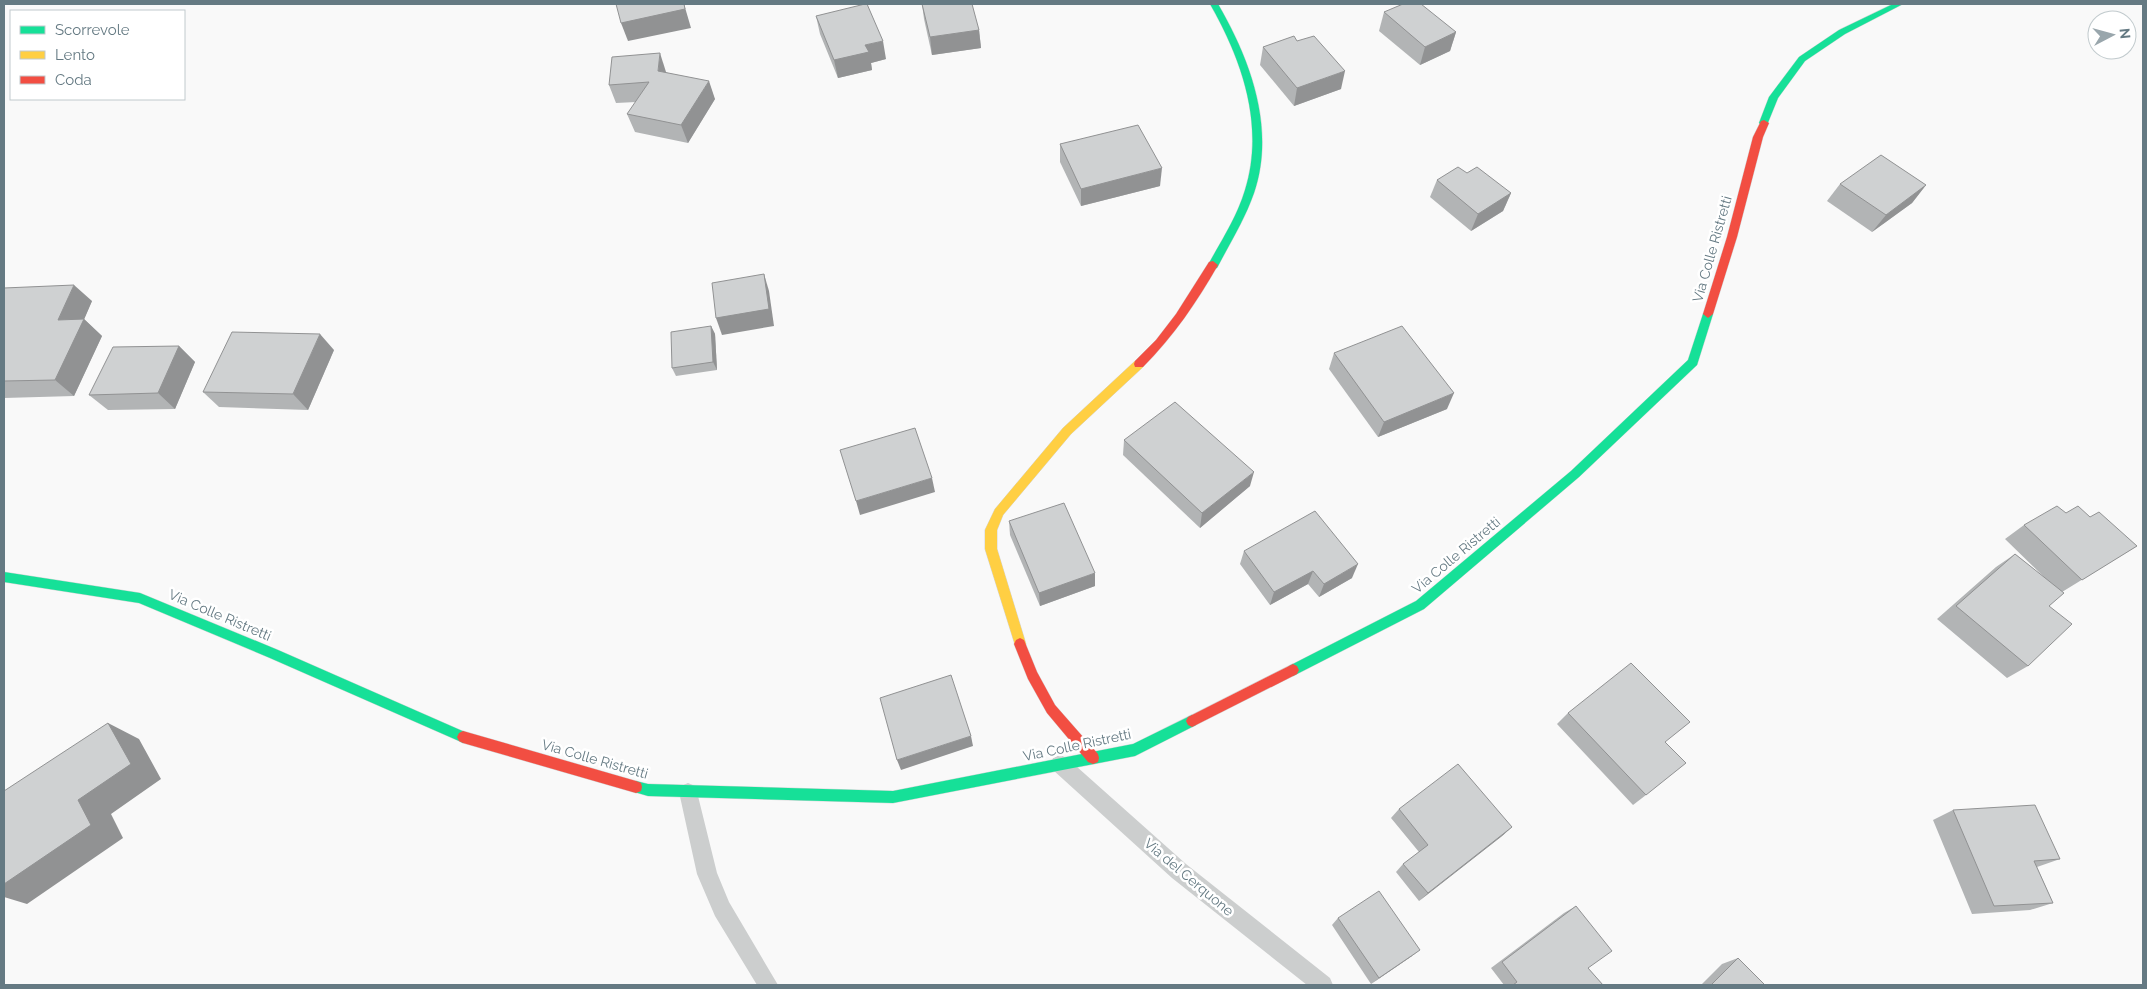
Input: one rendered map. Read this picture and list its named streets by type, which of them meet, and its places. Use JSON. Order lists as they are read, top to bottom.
{
  "streets": {
    "street": ["Via Colle Ristretti"],
    "lane": ["Via del Cerquone"]
  },
  "crossings": [
    ["Via Colle Ristretti", "Via del Cerquone"]
  ],
  "legend": ["Scorrevole", "Lento", "Coda"],
  "north": "right"
}
